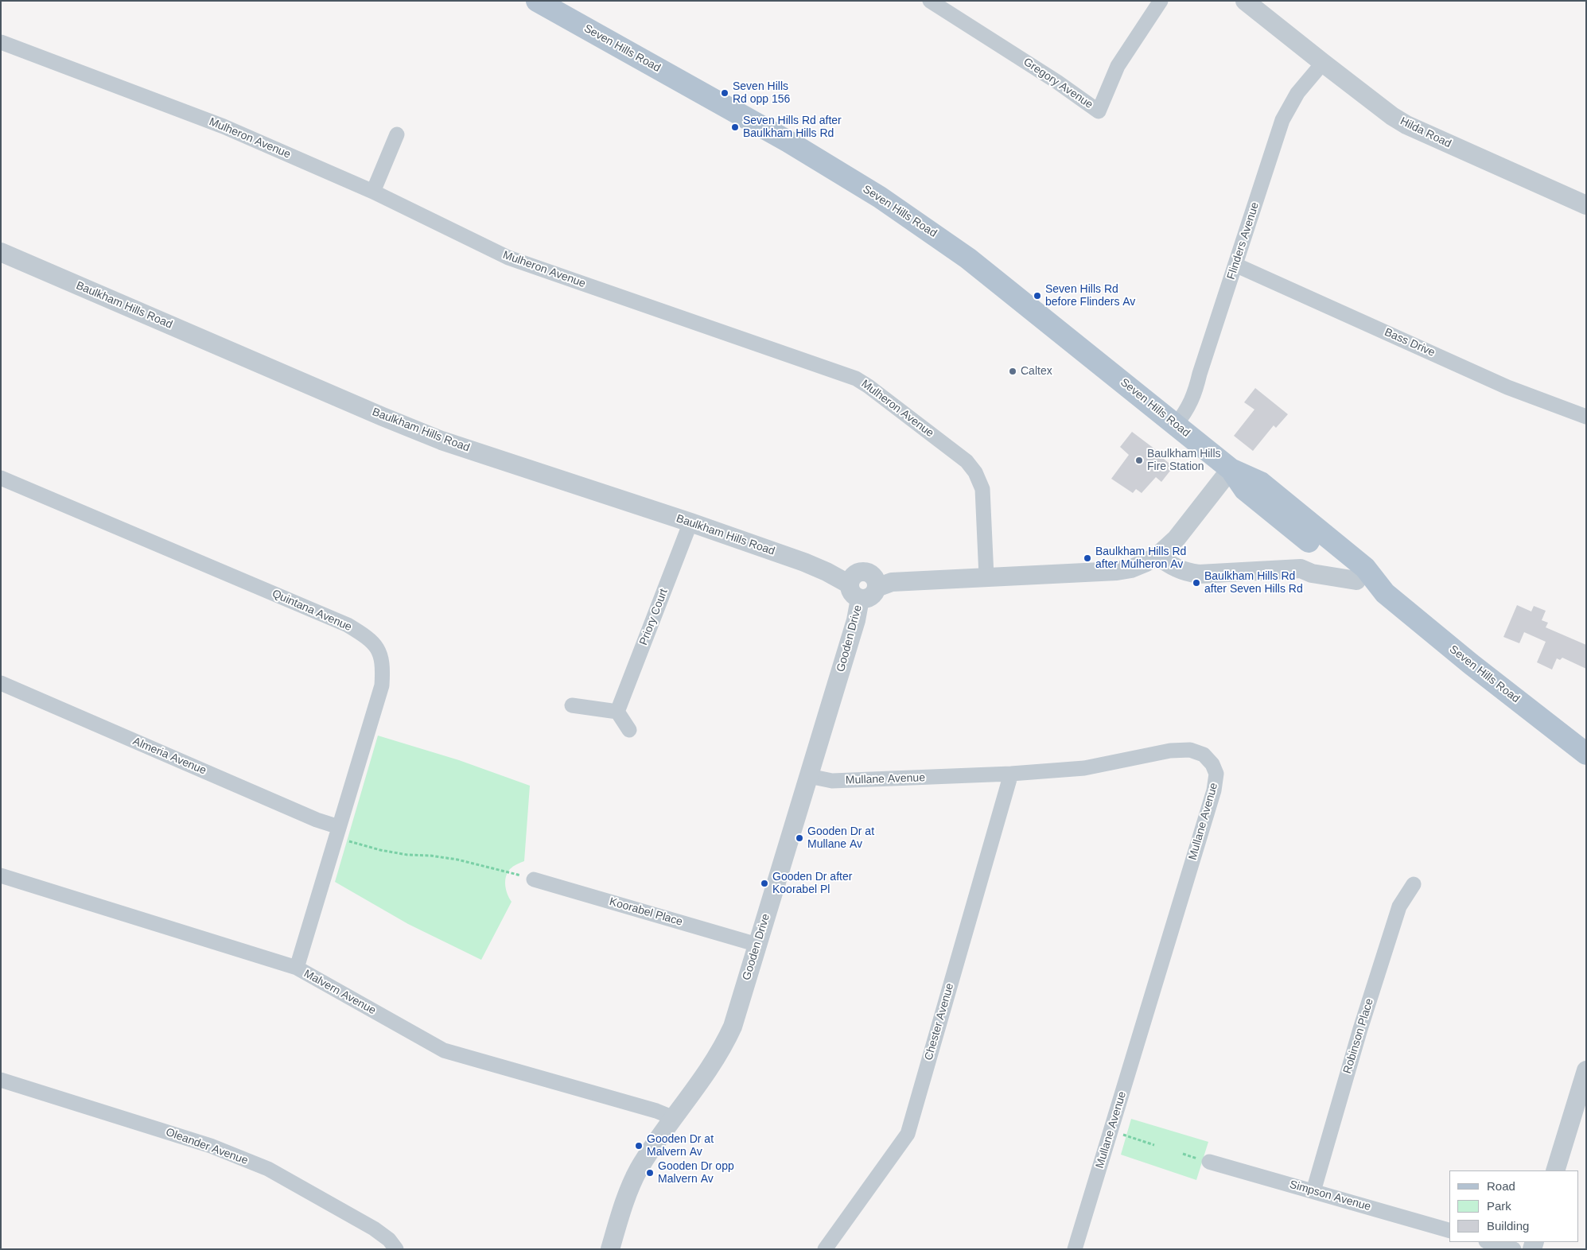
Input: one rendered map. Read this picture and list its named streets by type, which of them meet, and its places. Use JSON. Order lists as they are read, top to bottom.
{
  "streets": {
    "main road": ["Seven Hills Road"],
    "street": [
      "Gregory Avenue",
      "Hilda Road",
      "Mulheron Avenue",
      "Flinders Avenue",
      "Baulkham Hills Road",
      "Bass Drive",
      "Quintana Avenue",
      "Priory Court",
      "Gooden Drive",
      "Almeria Avenue",
      "Mullane Avenue",
      "Koorabel Place",
      "Malvern Avenue",
      "Chester Avenue",
      "Robinson Place",
      "Oleander Avenue",
      "Simpson Avenue"
    ]
  },
  "crossings": [
    ["Seven Hills Road", "Flinders Avenue"],
    ["Hilda Road", "Flinders Avenue"],
    ["Flinders Avenue", "Bass Drive"],
    ["Baulkham Hills Road", "Priory Court"],
    ["Baulkham Hills Road", "Gooden Drive"],
    ["Quintana Avenue", "Almeria Avenue"],
    ["Quintana Avenue", "Malvern Avenue"],
    ["Gooden Drive", "Mullane Avenue"],
    ["Gooden Drive", "Koorabel Place"],
    ["Gooden Drive", "Malvern Avenue"],
    ["Mullane Avenue", "Chester Avenue"],
    ["Robinson Place", "Simpson Avenue"]
  ],
  "places": [
    "Seven Hills Rd opp 156",
    "Seven Hills Rd after Baulkham Hills Rd",
    "Seven Hills Rd before Flinders Av",
    "Caltex",
    "Baulkham Hills Fire Station",
    "Baulkham Hills Rd after Mulheron Av",
    "Baulkham Hills Rd after Seven Hills Rd",
    "Gooden Dr at Mullane Av",
    "Gooden Dr after Koorabel Pl",
    "Gooden Dr at Malvern Av",
    "Gooden Dr opp Malvern Av"
  ],
  "legend": ["Road", "Park", "Building"]
}
